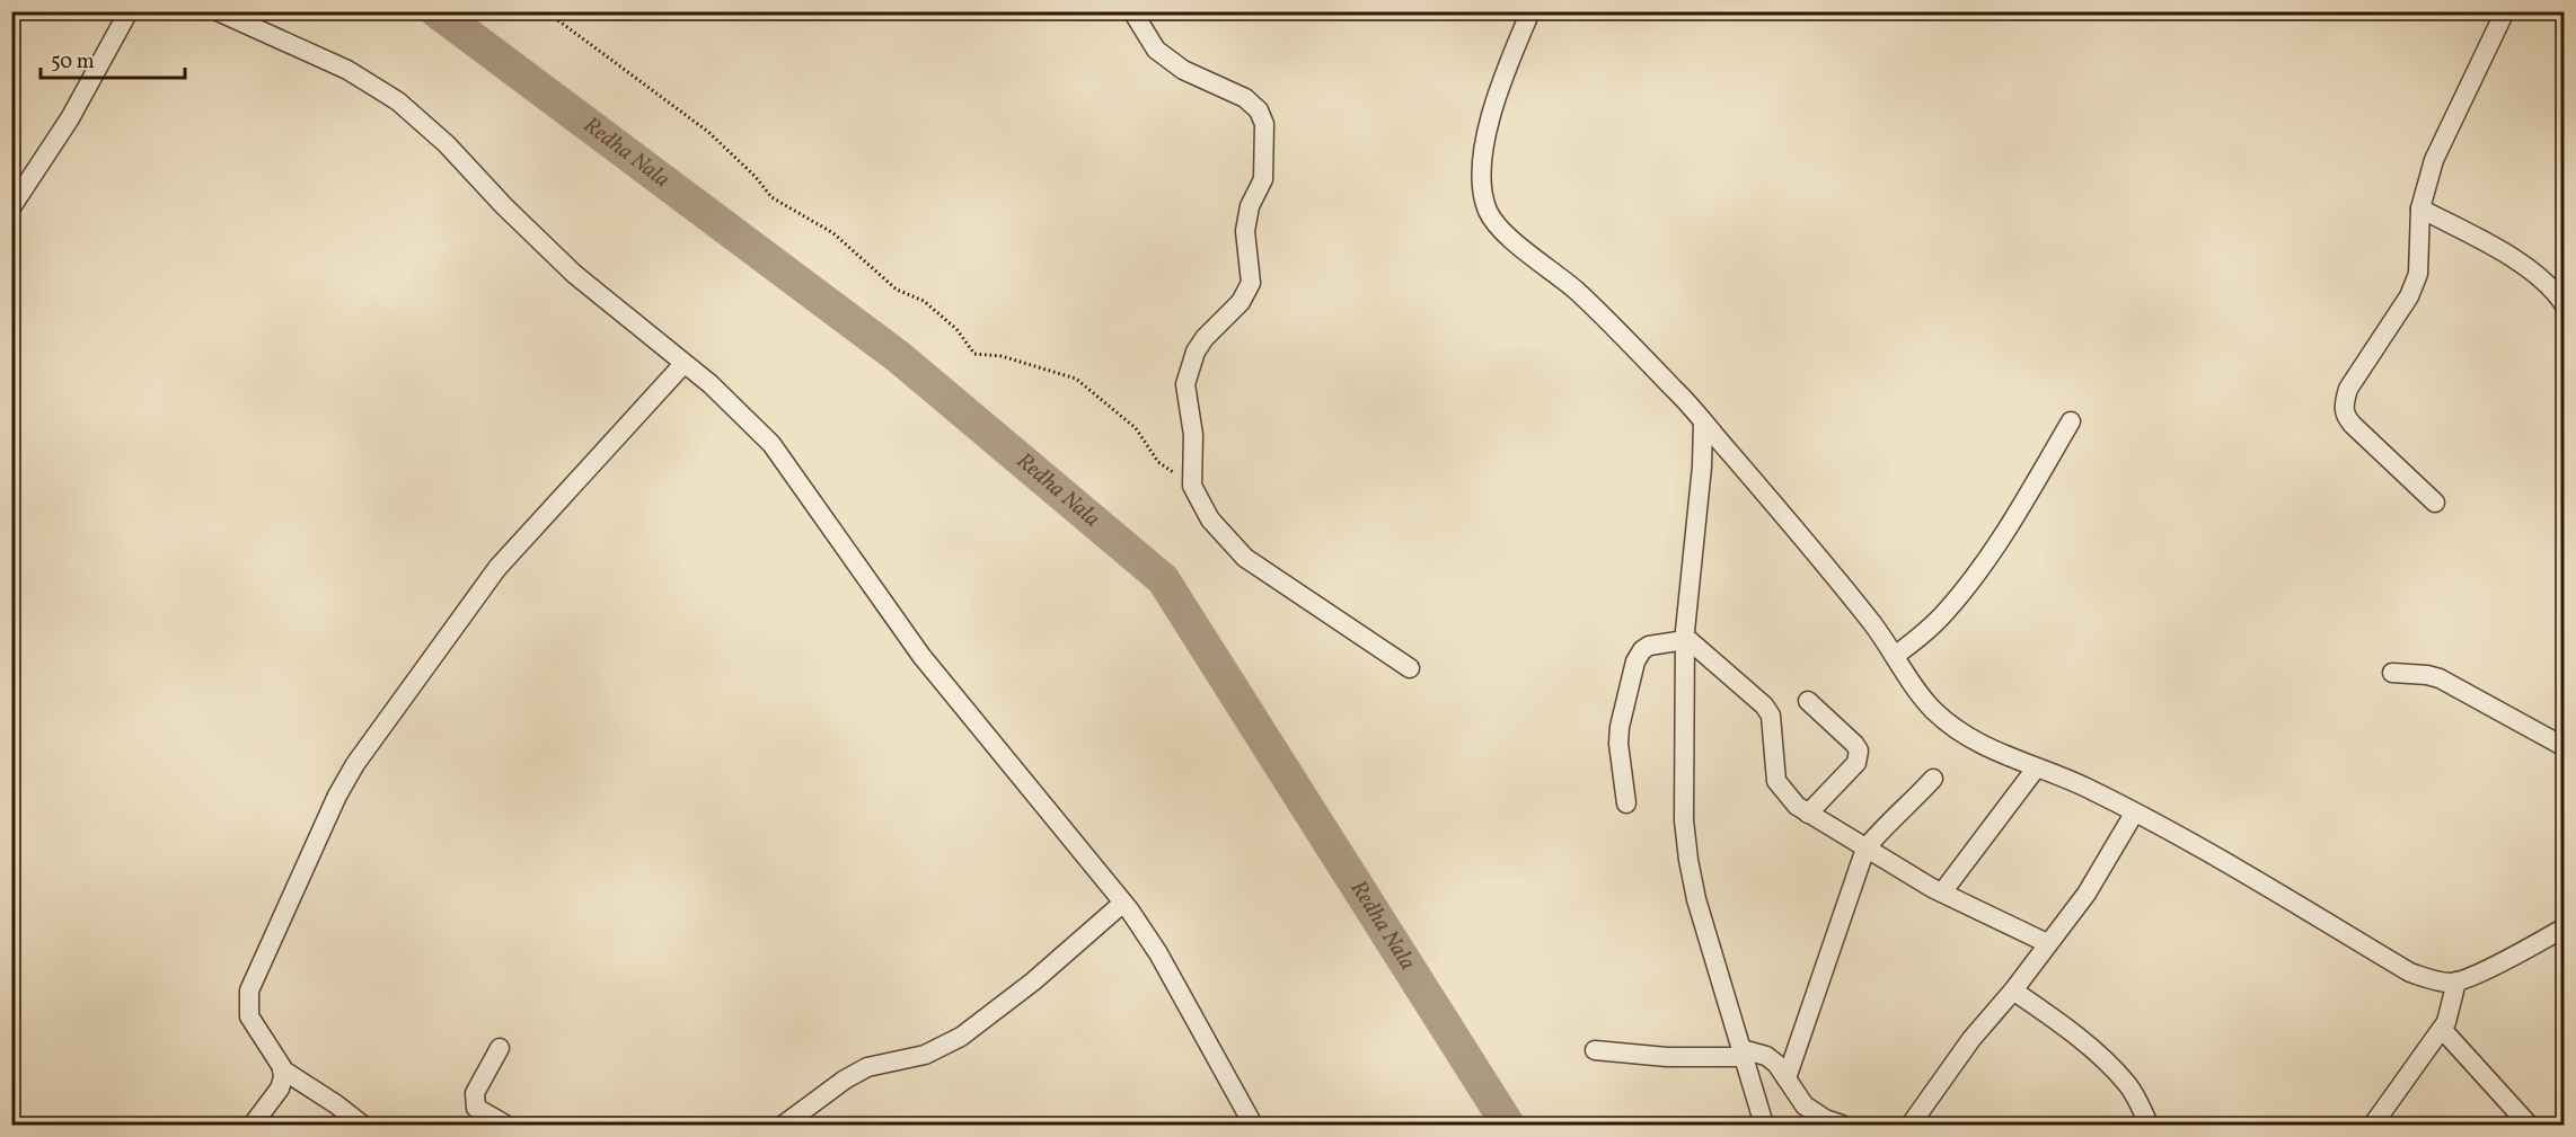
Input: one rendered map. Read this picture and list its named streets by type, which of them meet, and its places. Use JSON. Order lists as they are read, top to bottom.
{
  "water": ["Redha Nala"],
  "scale_bar": "50 m"
}
